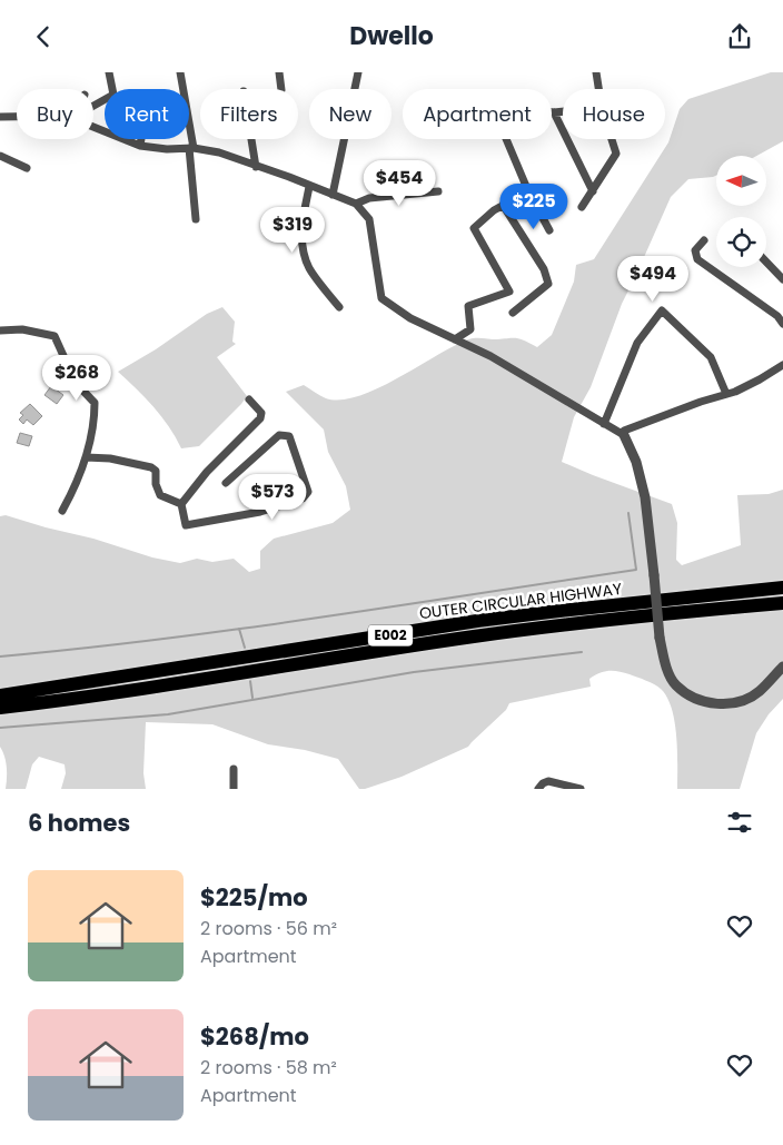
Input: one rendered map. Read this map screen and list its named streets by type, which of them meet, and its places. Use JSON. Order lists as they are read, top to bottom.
{
  "streets": {
    "highway": ["OUTER CIRCULAR HIGHWAY", "E002"]
  },
  "north": "left",
  "page": {
    "header": "Dwello",
    "chip": [
      "Buy",
      "Rent",
      "Filters",
      "New",
      "Apartment",
      "House"
    ],
    "price": [
      "$454",
      "$225",
      "$319",
      "$494",
      "$268",
      "$573"
    ],
    "heading": "6 homes",
    "list": [
      {
        "name": "$225/mo",
        "note": "2 rooms · 56 m² · Apartment"
      },
      {
        "name": "$268/mo",
        "note": "2 rooms · 58 m² · Apartment"
      }
    ]
  }
}
